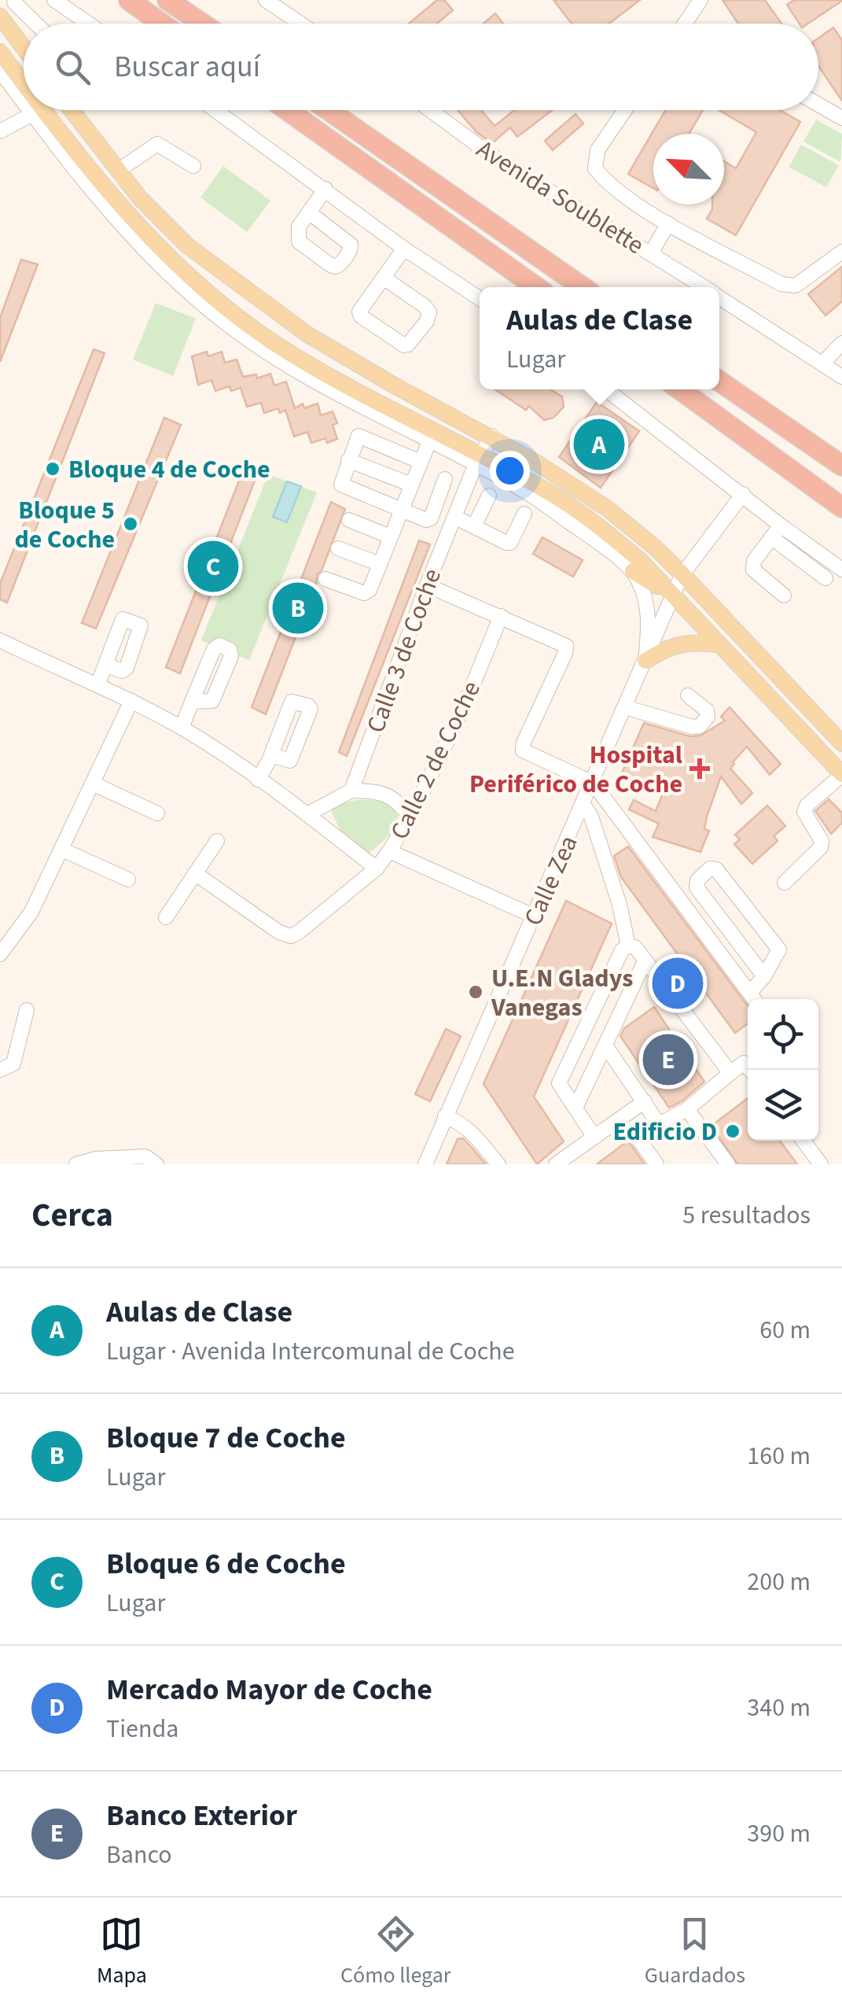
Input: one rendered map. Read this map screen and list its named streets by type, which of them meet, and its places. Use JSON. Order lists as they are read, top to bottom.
{
  "streets": {
    "street": [
      "Avenida Soublette",
      "Calle 3 de Coche",
      "Calle 2 de Coche",
      "Calle Zea"
    ]
  },
  "places": {
    "other": [
      "Bloque 4 de Coche",
      "Bloque 5 de Coche",
      "U.E.N Gladys Vanegas",
      "Edificio D"
    ],
    "health": ["Hospital Periférico de Coche"]
  },
  "north": "top left",
  "page": {
    "search": "Buscar aquí",
    "popup": ["Aulas de Clase", "Lugar"],
    "pins": [
      "A",
      "C",
      "B",
      "D",
      "E"
    ],
    "heading": ["Cerca", "5 resultados"],
    "list": [
      {
        "mark": "A",
        "name": "Aulas de Clase",
        "note": "Lugar · Avenida Intercomunal de Coche",
        "value": "60 m"
      },
      {
        "mark": "B",
        "name": "Bloque 7 de Coche",
        "note": "Lugar",
        "value": "160 m"
      },
      {
        "mark": "C",
        "name": "Bloque 6 de Coche",
        "note": "Lugar",
        "value": "200 m"
      },
      {
        "mark": "D",
        "name": "Mercado Mayor de Coche",
        "note": "Tienda",
        "value": "340 m"
      },
      {
        "mark": "E",
        "name": "Banco Exterior",
        "note": "Banco",
        "value": "390 m"
      }
    ],
    "nav": ["Mapa", "Cómo llegar", "Guardados"]
  }
}
